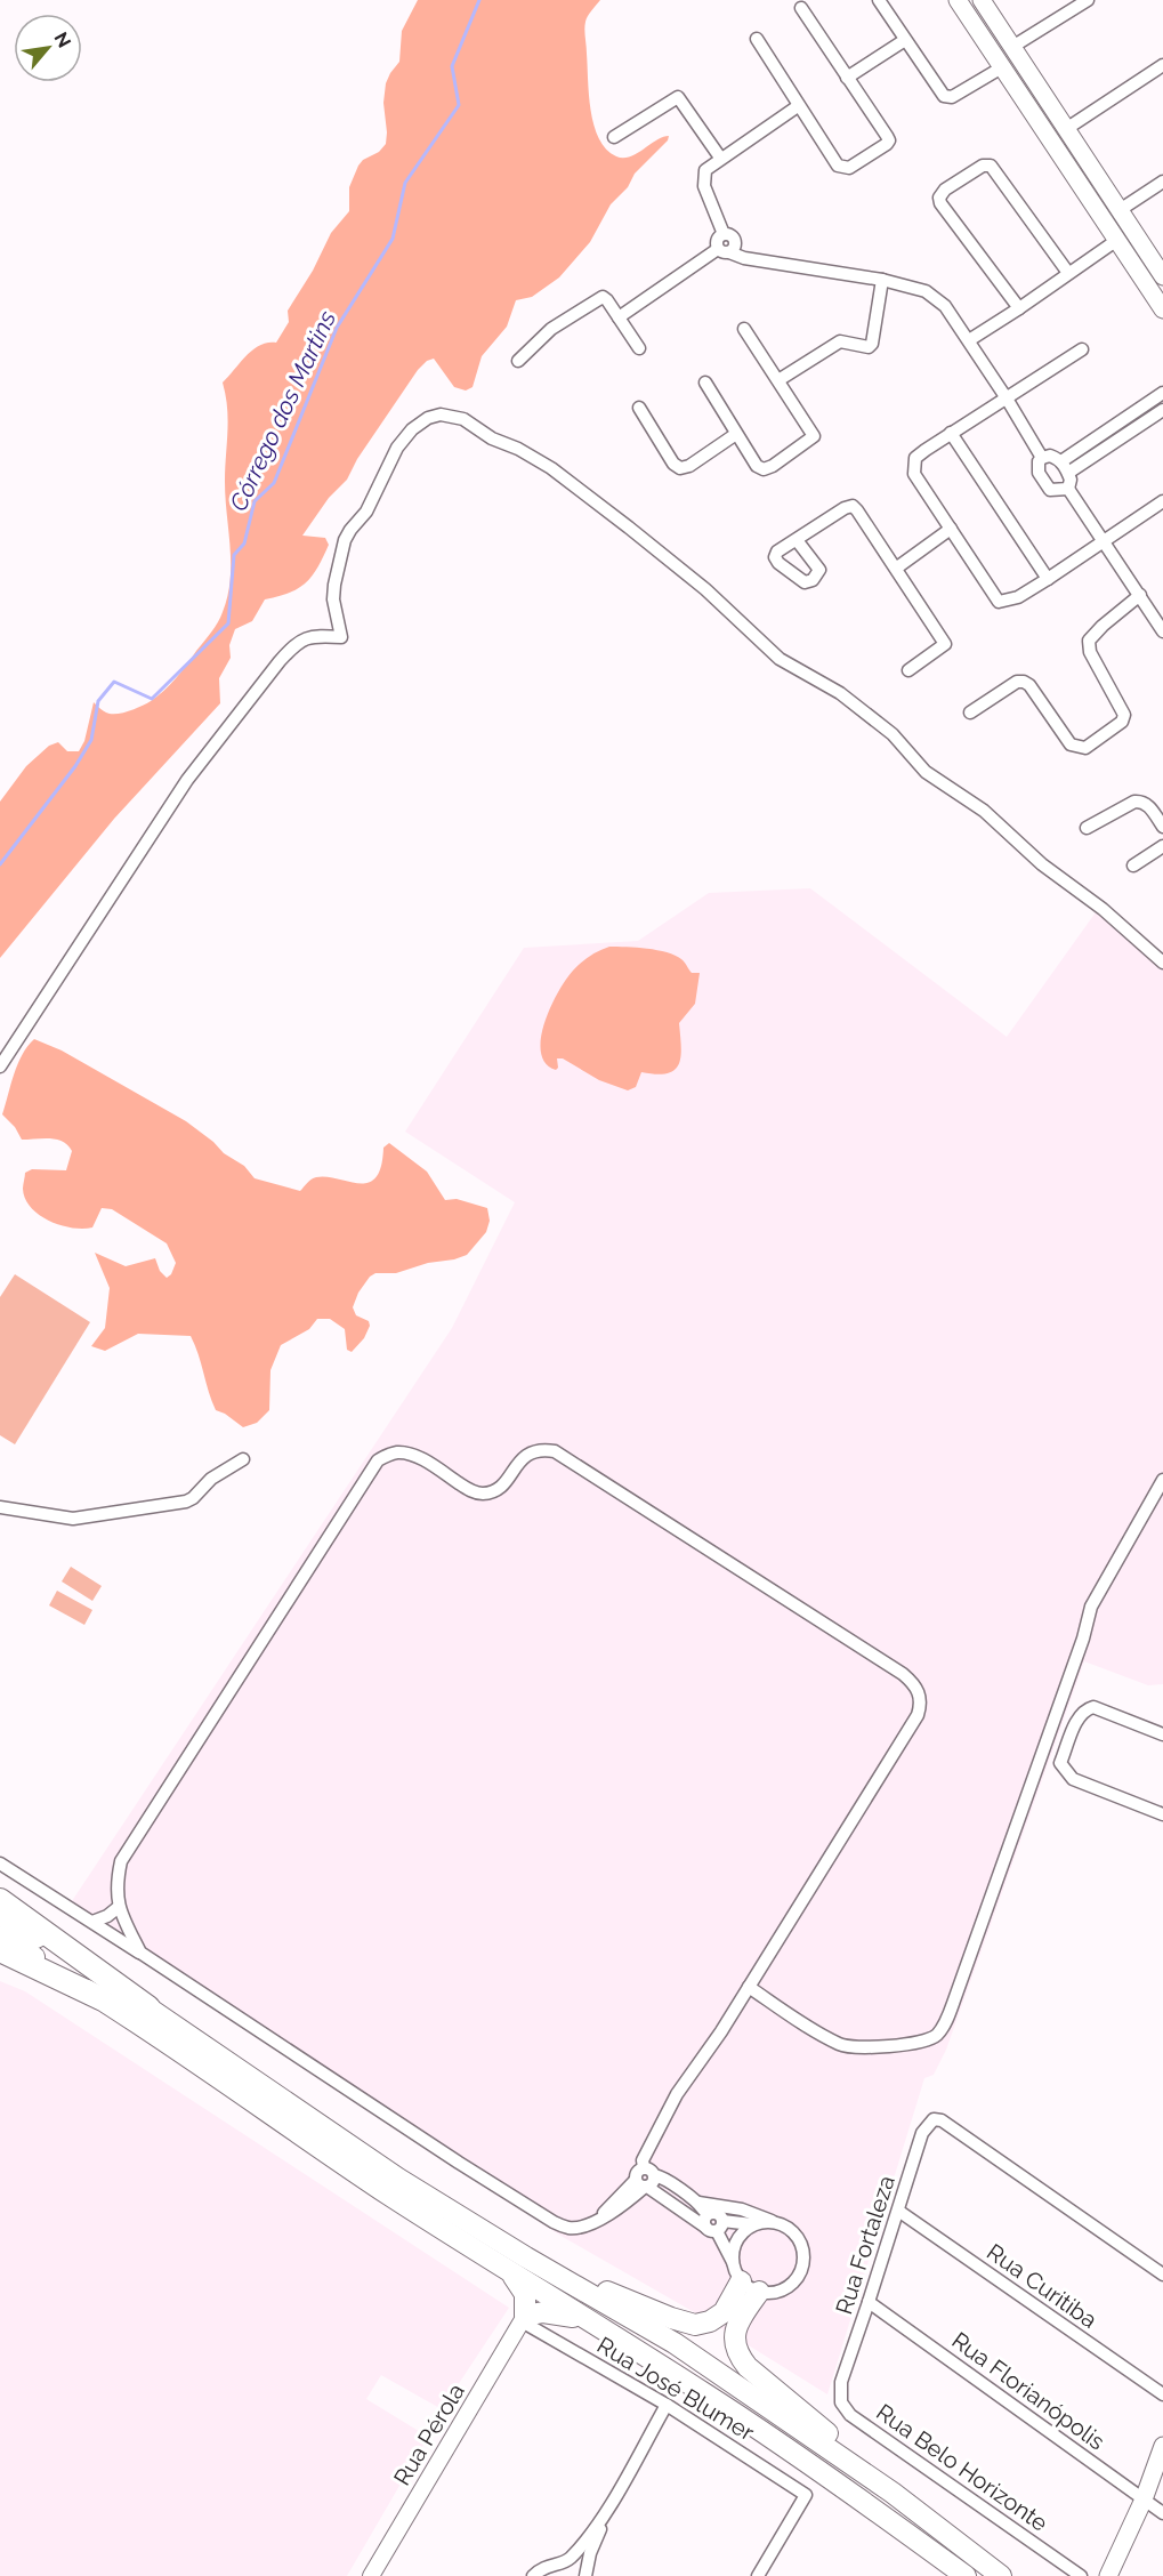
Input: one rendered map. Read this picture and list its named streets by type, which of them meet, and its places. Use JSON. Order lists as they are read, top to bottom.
{
  "streets": {
    "street": [
      "Rua Fortaleza",
      "Rua Curitiba",
      "Rua José Blumer",
      "Rua Florianópolis",
      "Rua Pérola",
      "Rua Belo Horizonte"
    ]
  },
  "crossings": [
    ["Rua Fortaleza", "Rua Curitiba"],
    ["Rua Fortaleza", "Rua Florianópolis"],
    ["Rua Fortaleza", "Rua Belo Horizonte"],
    ["Rua José Blumer", "Rua Pérola"]
  ],
  "water": ["Córrego dos Martins"],
  "north": "top right"
}
